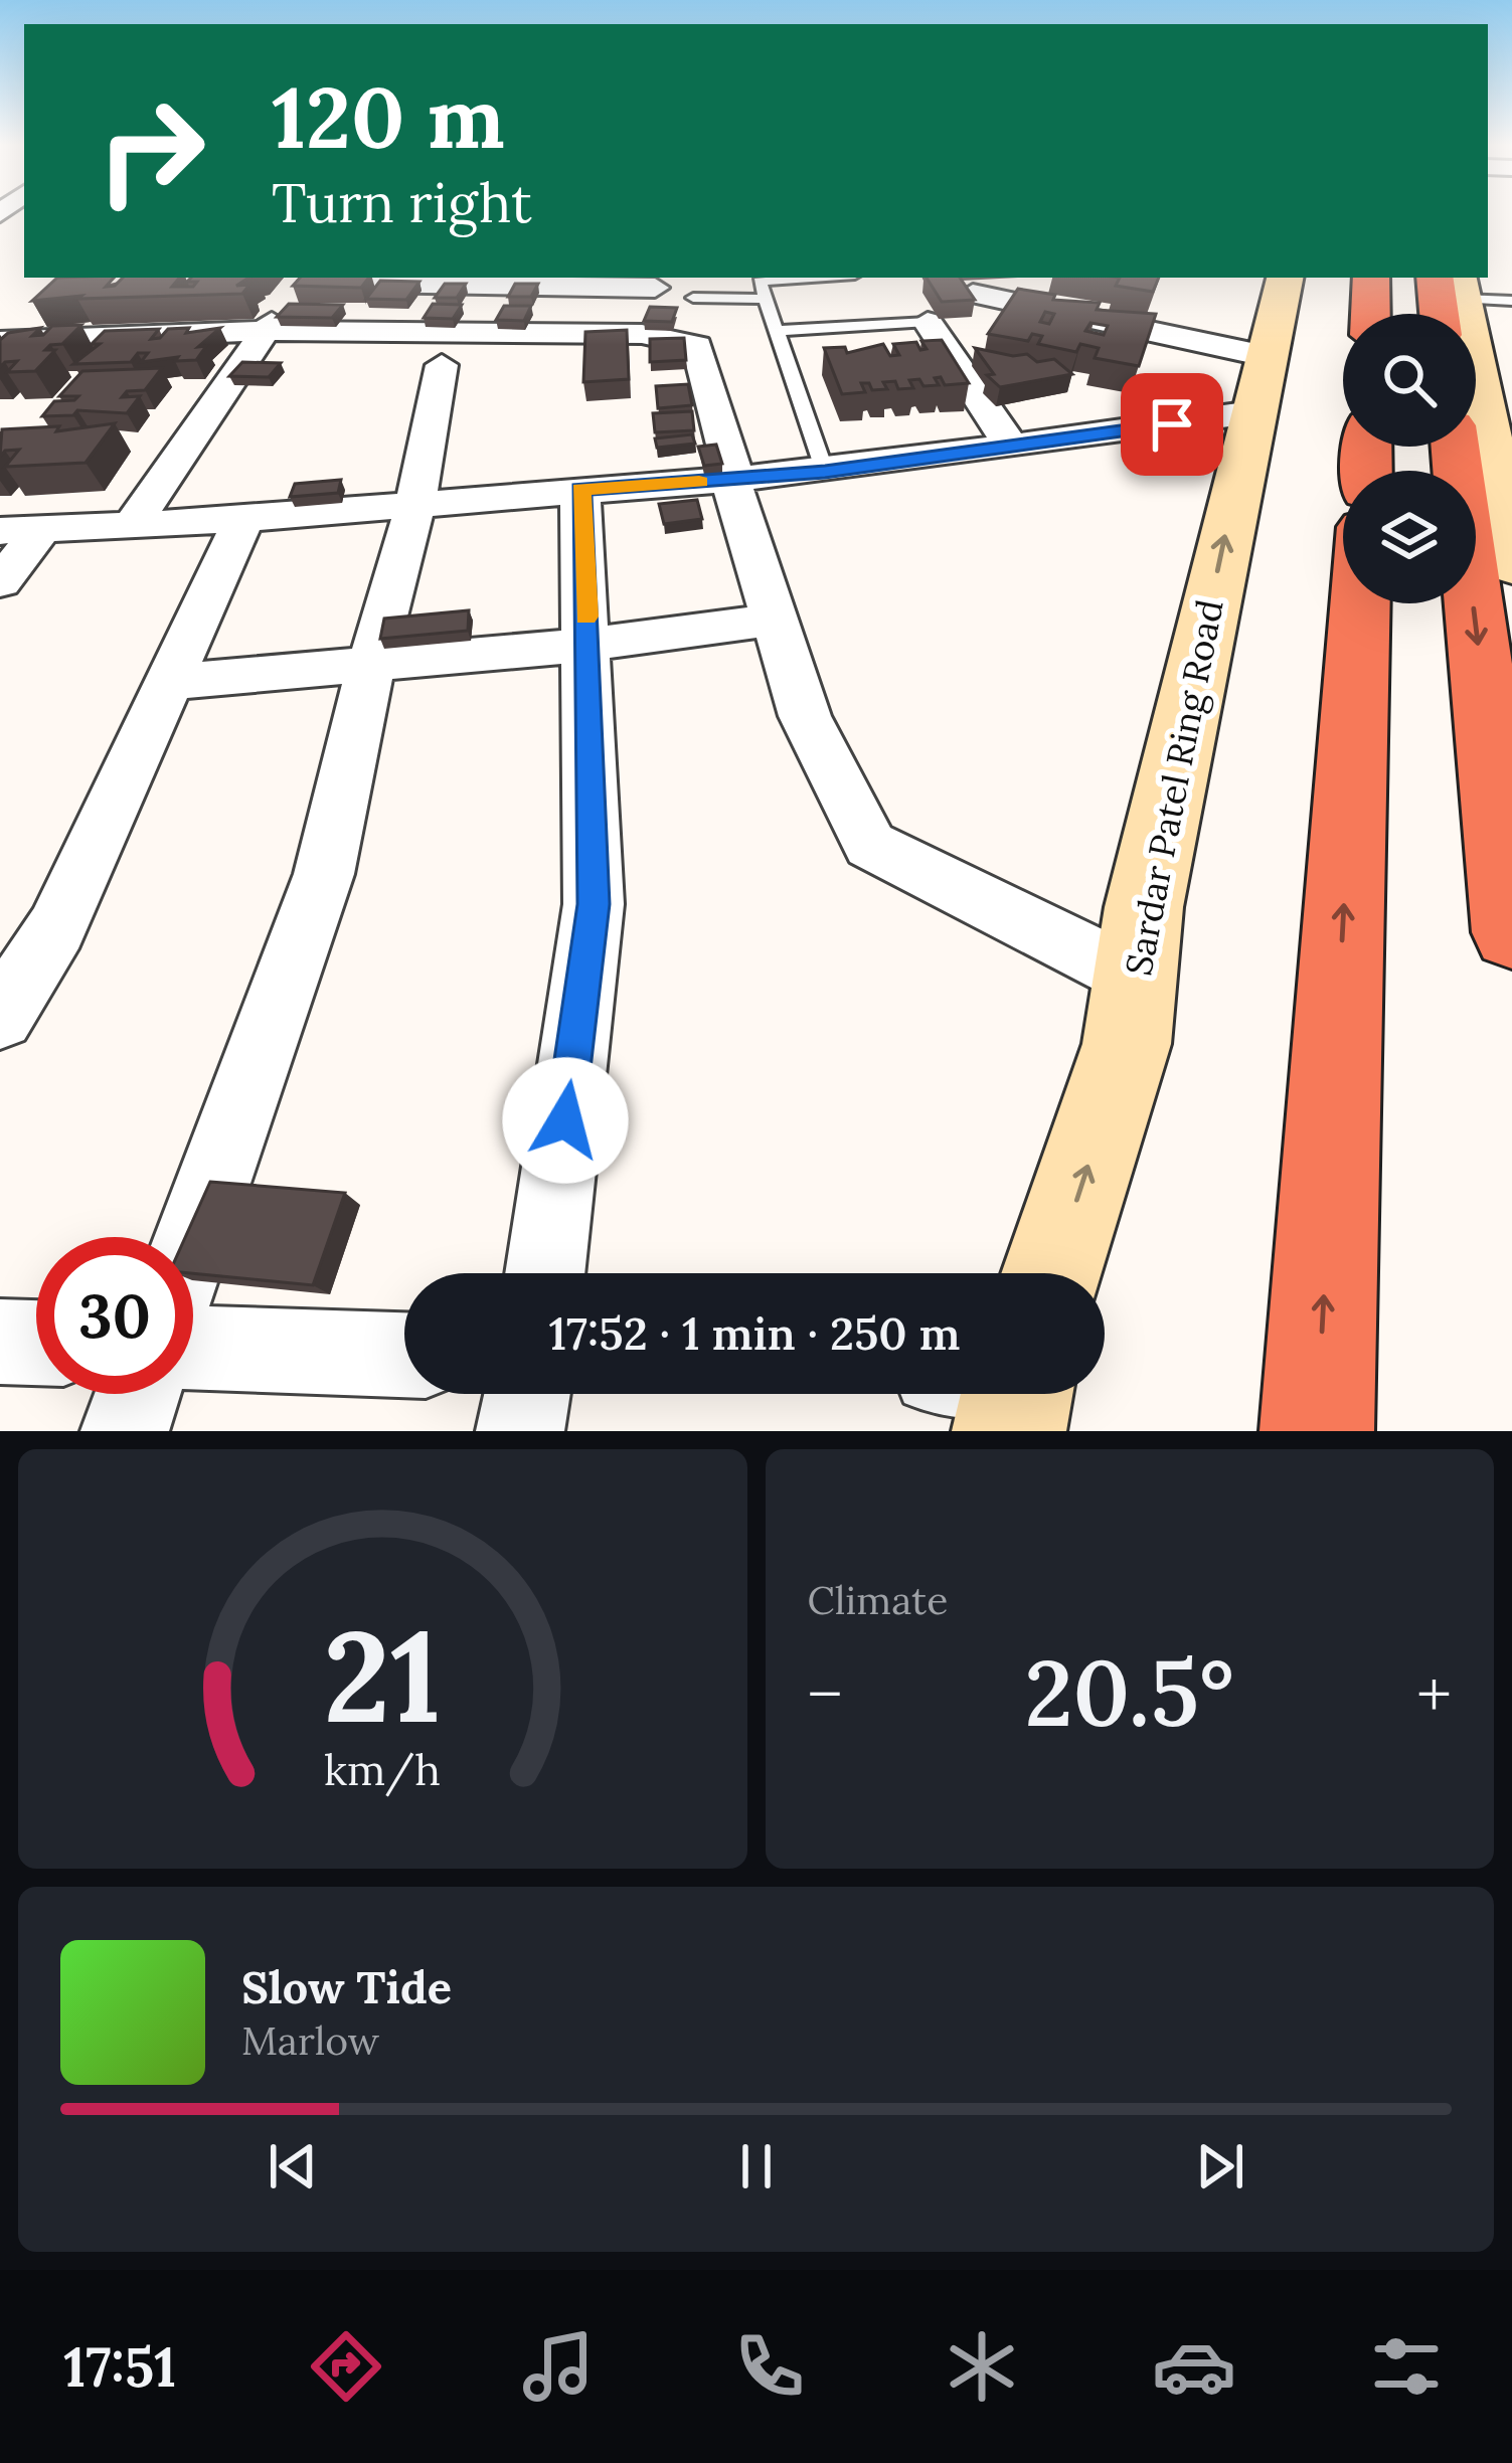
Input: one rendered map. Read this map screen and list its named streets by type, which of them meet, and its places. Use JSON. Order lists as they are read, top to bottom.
{
  "streets": {
    "street": ["Sardar Patel Ring Road"]
  },
  "page": {
    "turn": ["120 m", "Turn right"],
    "limit": "30",
    "trip": "17:52 · 1 min · 250 m",
    "tile": "Climate",
    "heat": ["−", "20.5°", "+"],
    "song": ["Slow Tide", "Marlow"],
    "tabs": "17:51",
    "gauge": ["21", "km/h"]
  }
}
